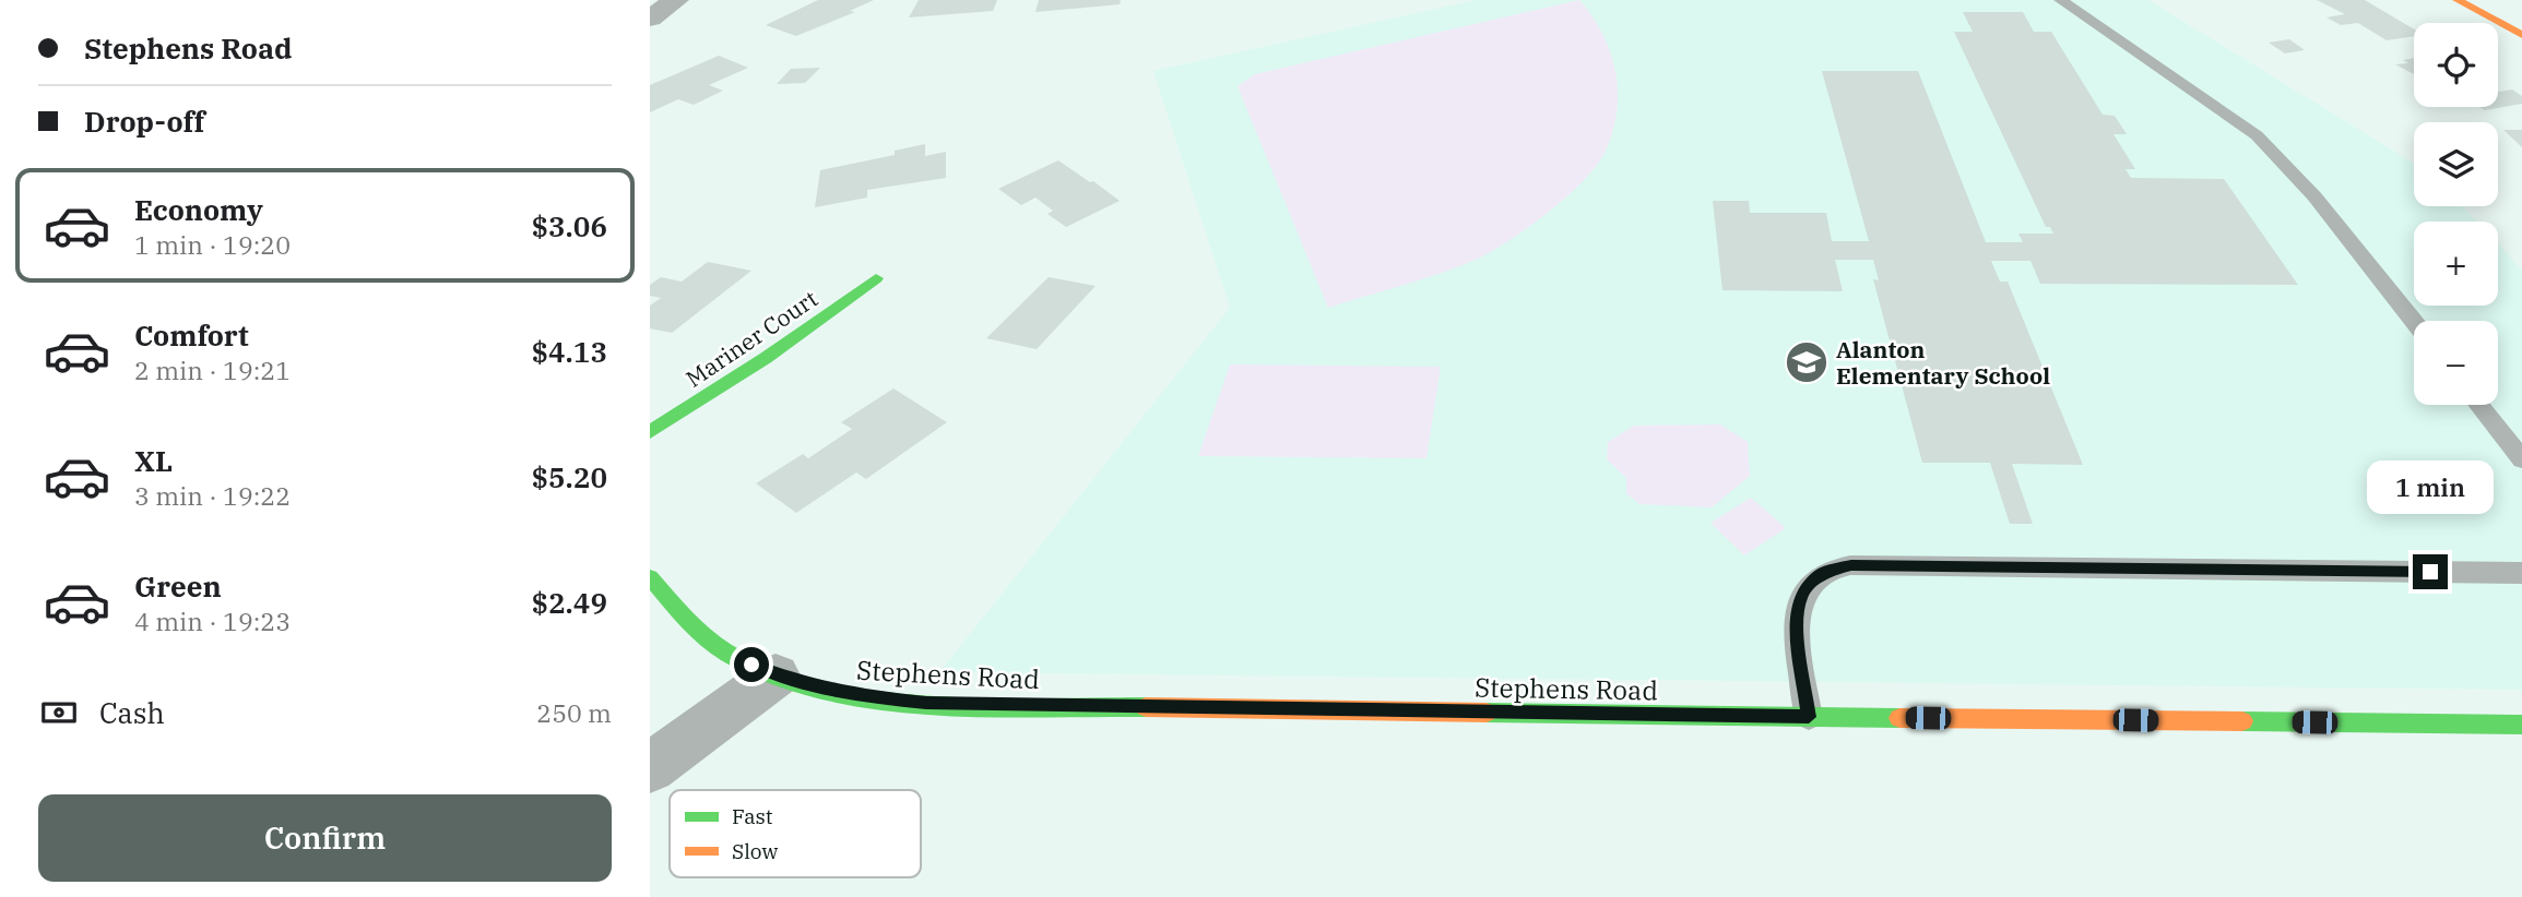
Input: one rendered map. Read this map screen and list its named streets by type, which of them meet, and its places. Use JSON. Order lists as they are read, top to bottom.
{
  "streets": {
    "street": ["Mariner Court", "Stephens Road"]
  },
  "places": {
    "school or university": ["Alanton Elementary School"]
  },
  "legend": ["Fast", "Slow"],
  "page": {
    "banner": ["Stephens Road", "Drop-off"],
    "map_buttons": ["+", "−"],
    "list": [
      {
        "name": "Economy",
        "note": "1 min · 19:20",
        "value": "$3.06"
      },
      {
        "name": "Comfort",
        "note": "2 min · 19:21",
        "value": "$4.13"
      },
      {
        "name": "XL",
        "note": "3 min · 19:22",
        "value": "$5.20"
      },
      {
        "name": "Green",
        "note": "4 min · 19:23",
        "value": "$2.49"
      }
    ],
    "bubble": "1 min",
    "pay": ["Cash", "250 m"],
    "buttons": "Confirm"
  }
}
